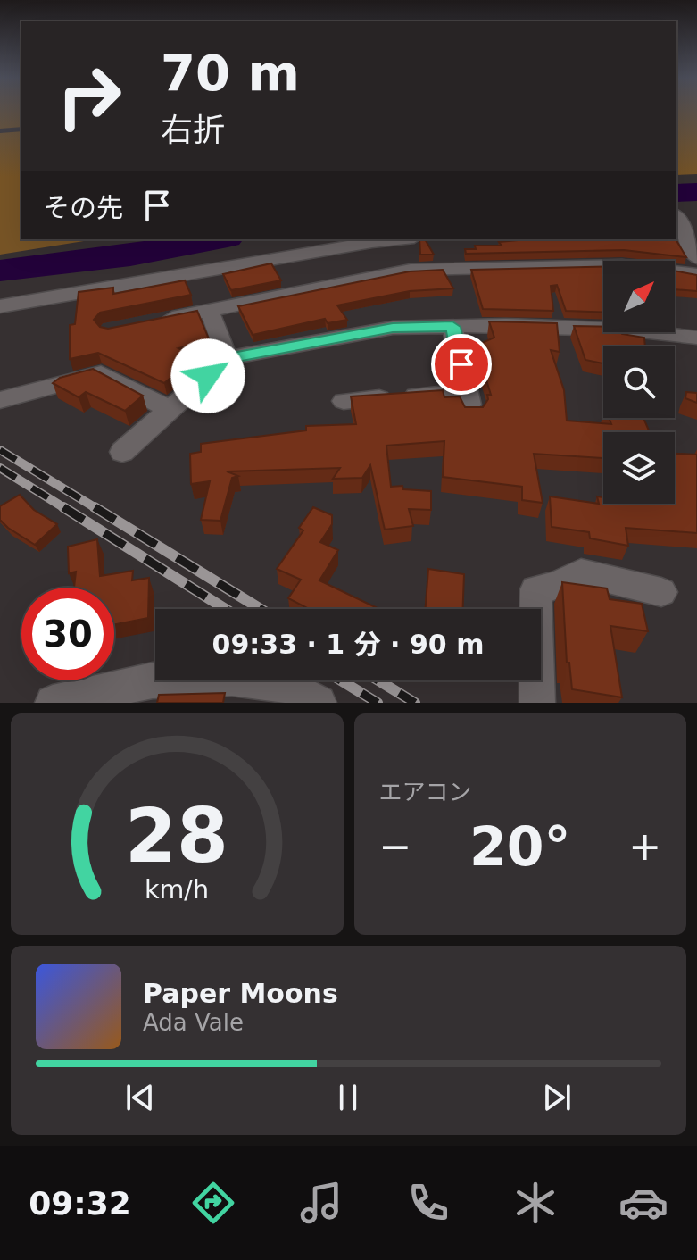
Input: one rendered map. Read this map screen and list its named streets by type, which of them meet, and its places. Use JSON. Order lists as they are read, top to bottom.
{
  "north": "top right",
  "page": {
    "turn": ["70 m", "右折"],
    "then": "その先",
    "limit": "30",
    "trip": "09:33 · 1 分 · 90 m",
    "tile": "エアコン",
    "heat": ["−", "20°", "+"],
    "song": ["Paper Moons", "Ada Vale"],
    "tabs": "09:32",
    "gauge": ["28", "km/h"]
  }
}
